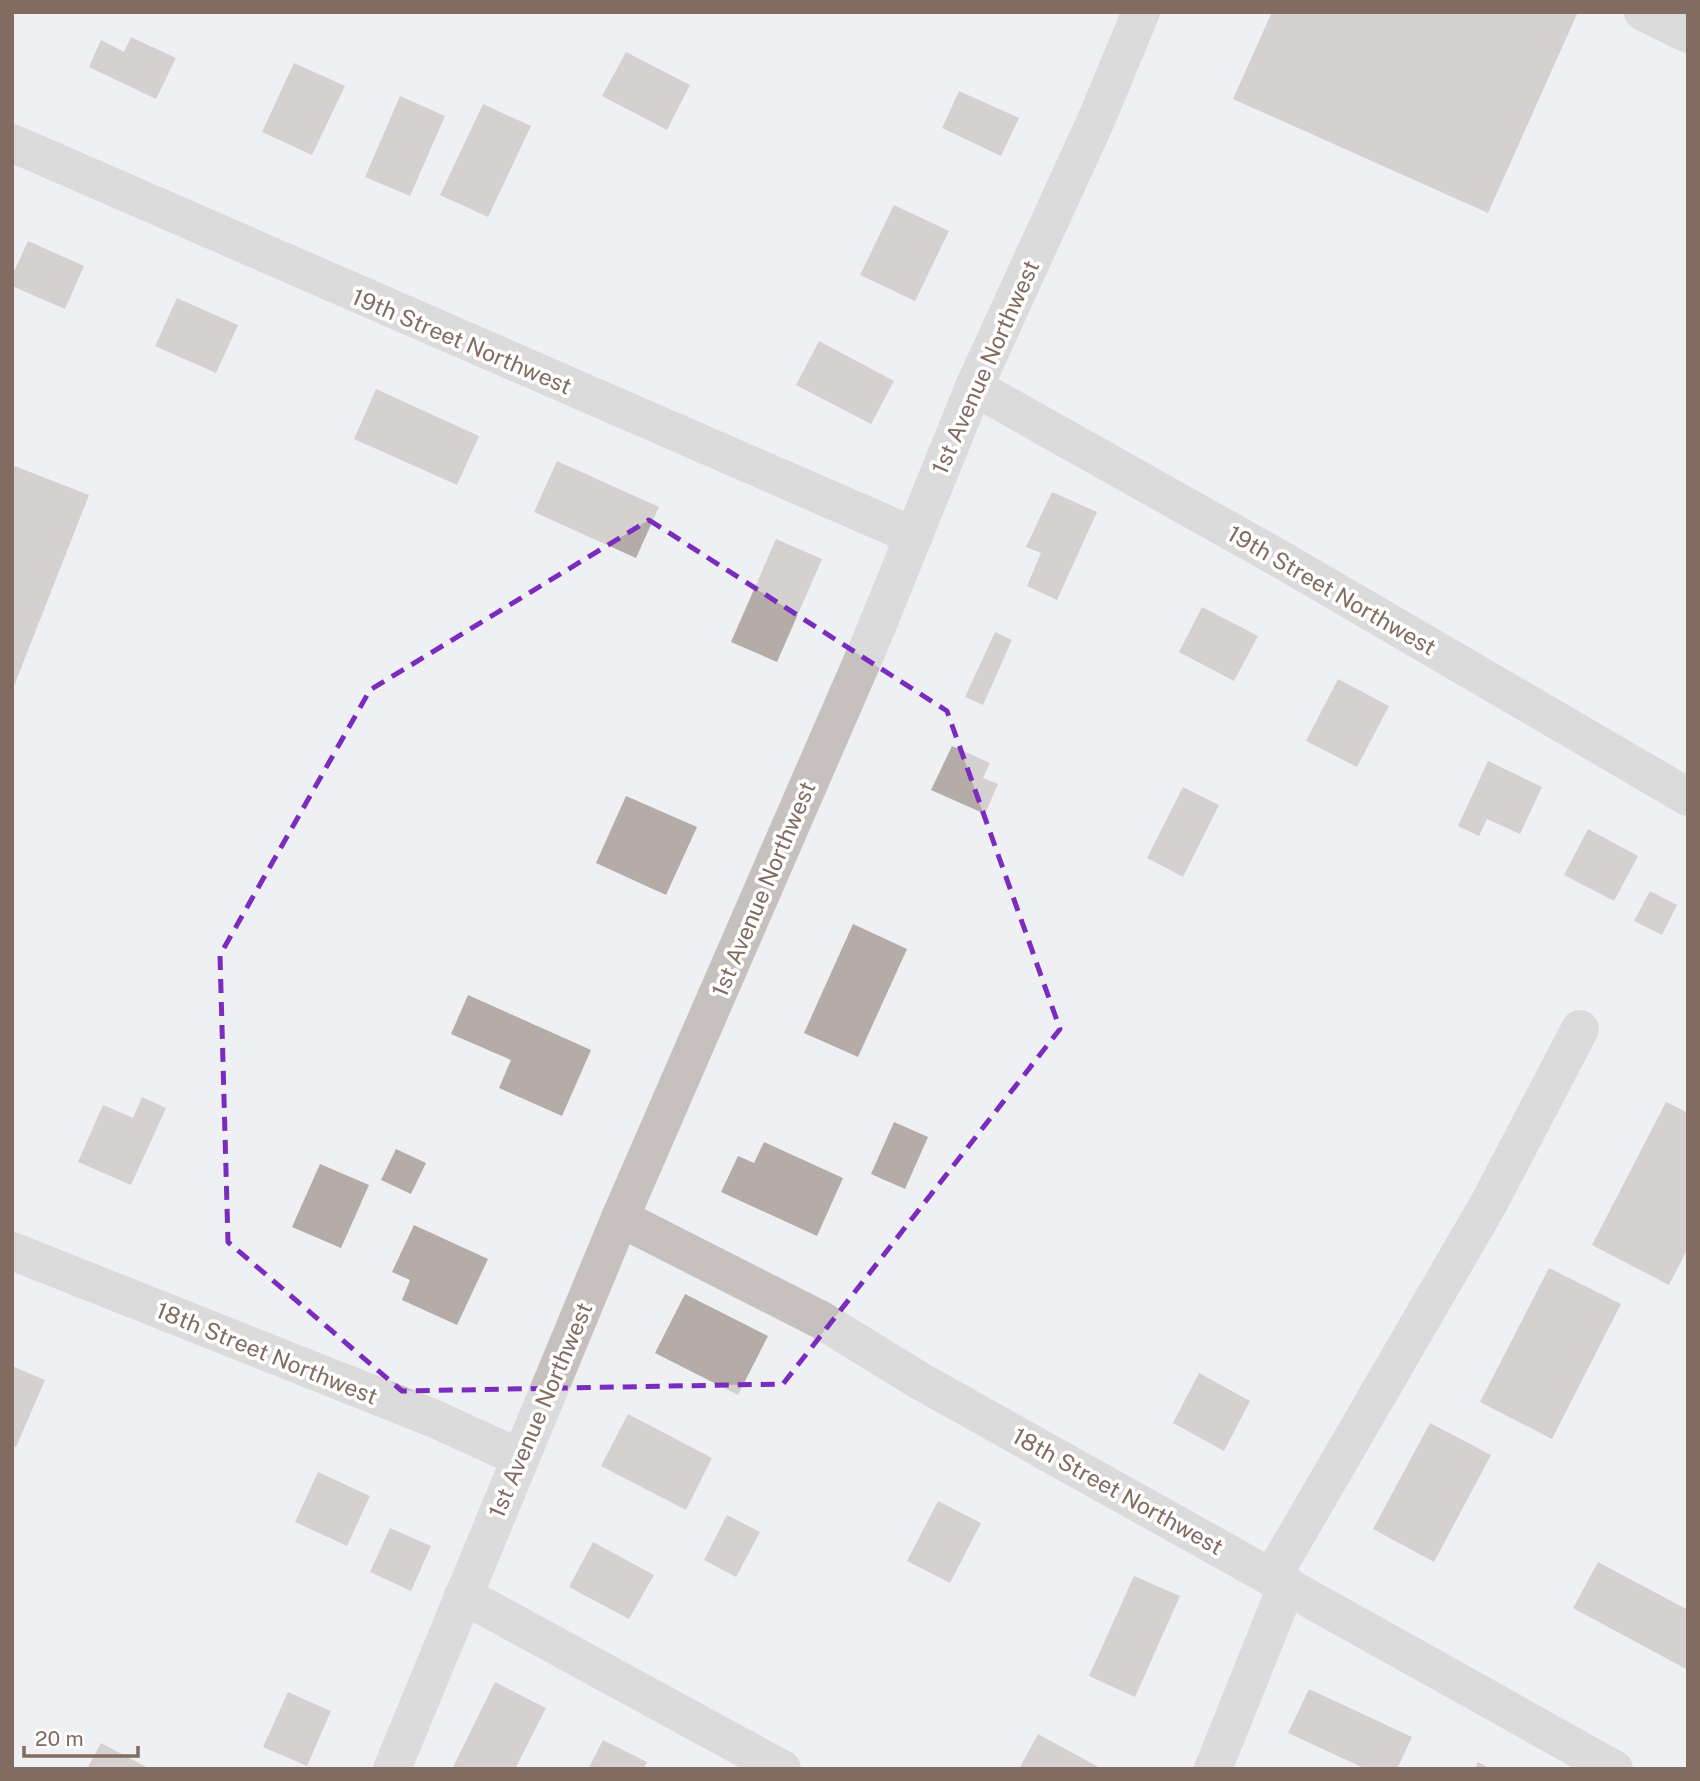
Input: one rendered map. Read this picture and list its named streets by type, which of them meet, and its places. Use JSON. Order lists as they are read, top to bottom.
{
  "streets": {
    "street": ["19th Street Northwest", "1st Avenue Northwest", "18th Street Northwest"]
  },
  "crossings": [
    ["19th Street Northwest", "1st Avenue Northwest"],
    ["1st Avenue Northwest", "18th Street Northwest"]
  ],
  "scale_bar": "20 m"
}
